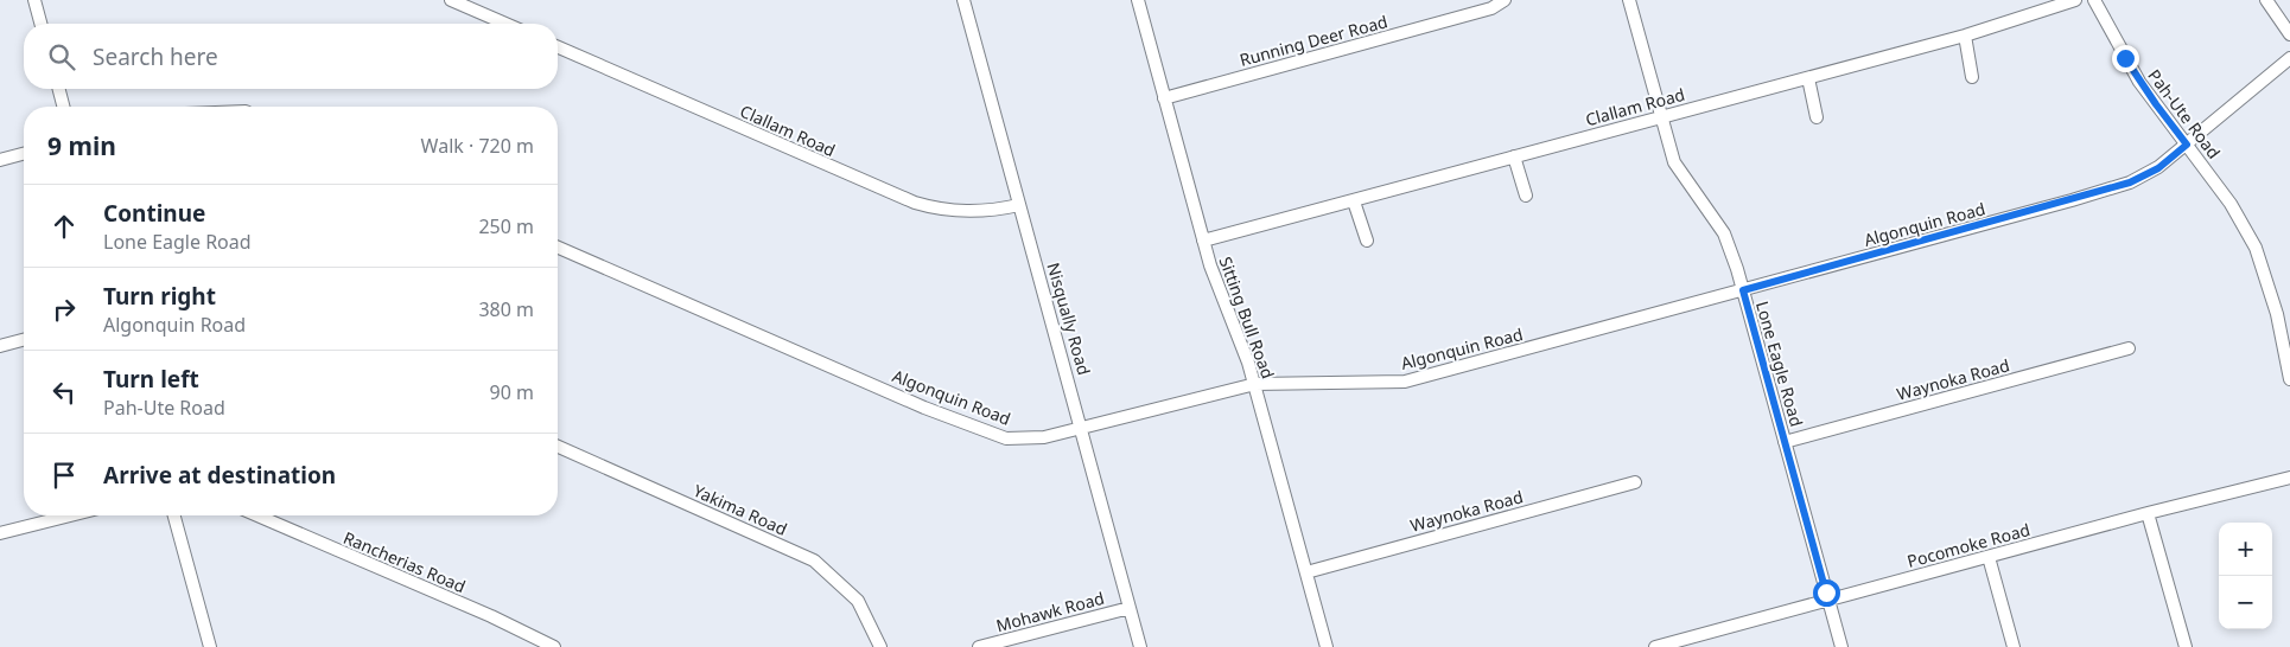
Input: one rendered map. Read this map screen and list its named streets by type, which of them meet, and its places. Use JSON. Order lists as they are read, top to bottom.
{
  "streets": {
    "street": [
      "Running Deer Road",
      "Clallam Road",
      "Pah-Ute Road",
      "Algonquin Road",
      "Sitting Bull Road",
      "Nisqually Road",
      "Lone Eagle Road",
      "Waynoka Road",
      "Yakima Road",
      "Pocomoke Road",
      "Rancherias Road",
      "Mohawk Road"
    ]
  },
  "crossings": [
    ["Running Deer Road", "Sitting Bull Road"],
    ["Clallam Road", "Sitting Bull Road"],
    ["Clallam Road", "Nisqually Road"],
    ["Clallam Road", "Lone Eagle Road"],
    ["Pah-Ute Road", "Algonquin Road"],
    ["Algonquin Road", "Sitting Bull Road"],
    ["Algonquin Road", "Nisqually Road"],
    ["Algonquin Road", "Lone Eagle Road"],
    ["Sitting Bull Road", "Waynoka Road"],
    ["Nisqually Road", "Mohawk Road"],
    ["Lone Eagle Road", "Waynoka Road"],
    ["Lone Eagle Road", "Pocomoke Road"]
  ],
  "page": {
    "search": "Search here",
    "heading": ["9 min", "Walk · 720 m"],
    "list": [
      ["Continue", "Lone Eagle Road", "250 m"],
      ["Turn right", "Algonquin Road", "380 m"],
      ["Turn left", "Pah-Ute Road", "90 m"],
      "Arrive at destination"
    ],
    "map_buttons": ["+", "−"]
  }
}
